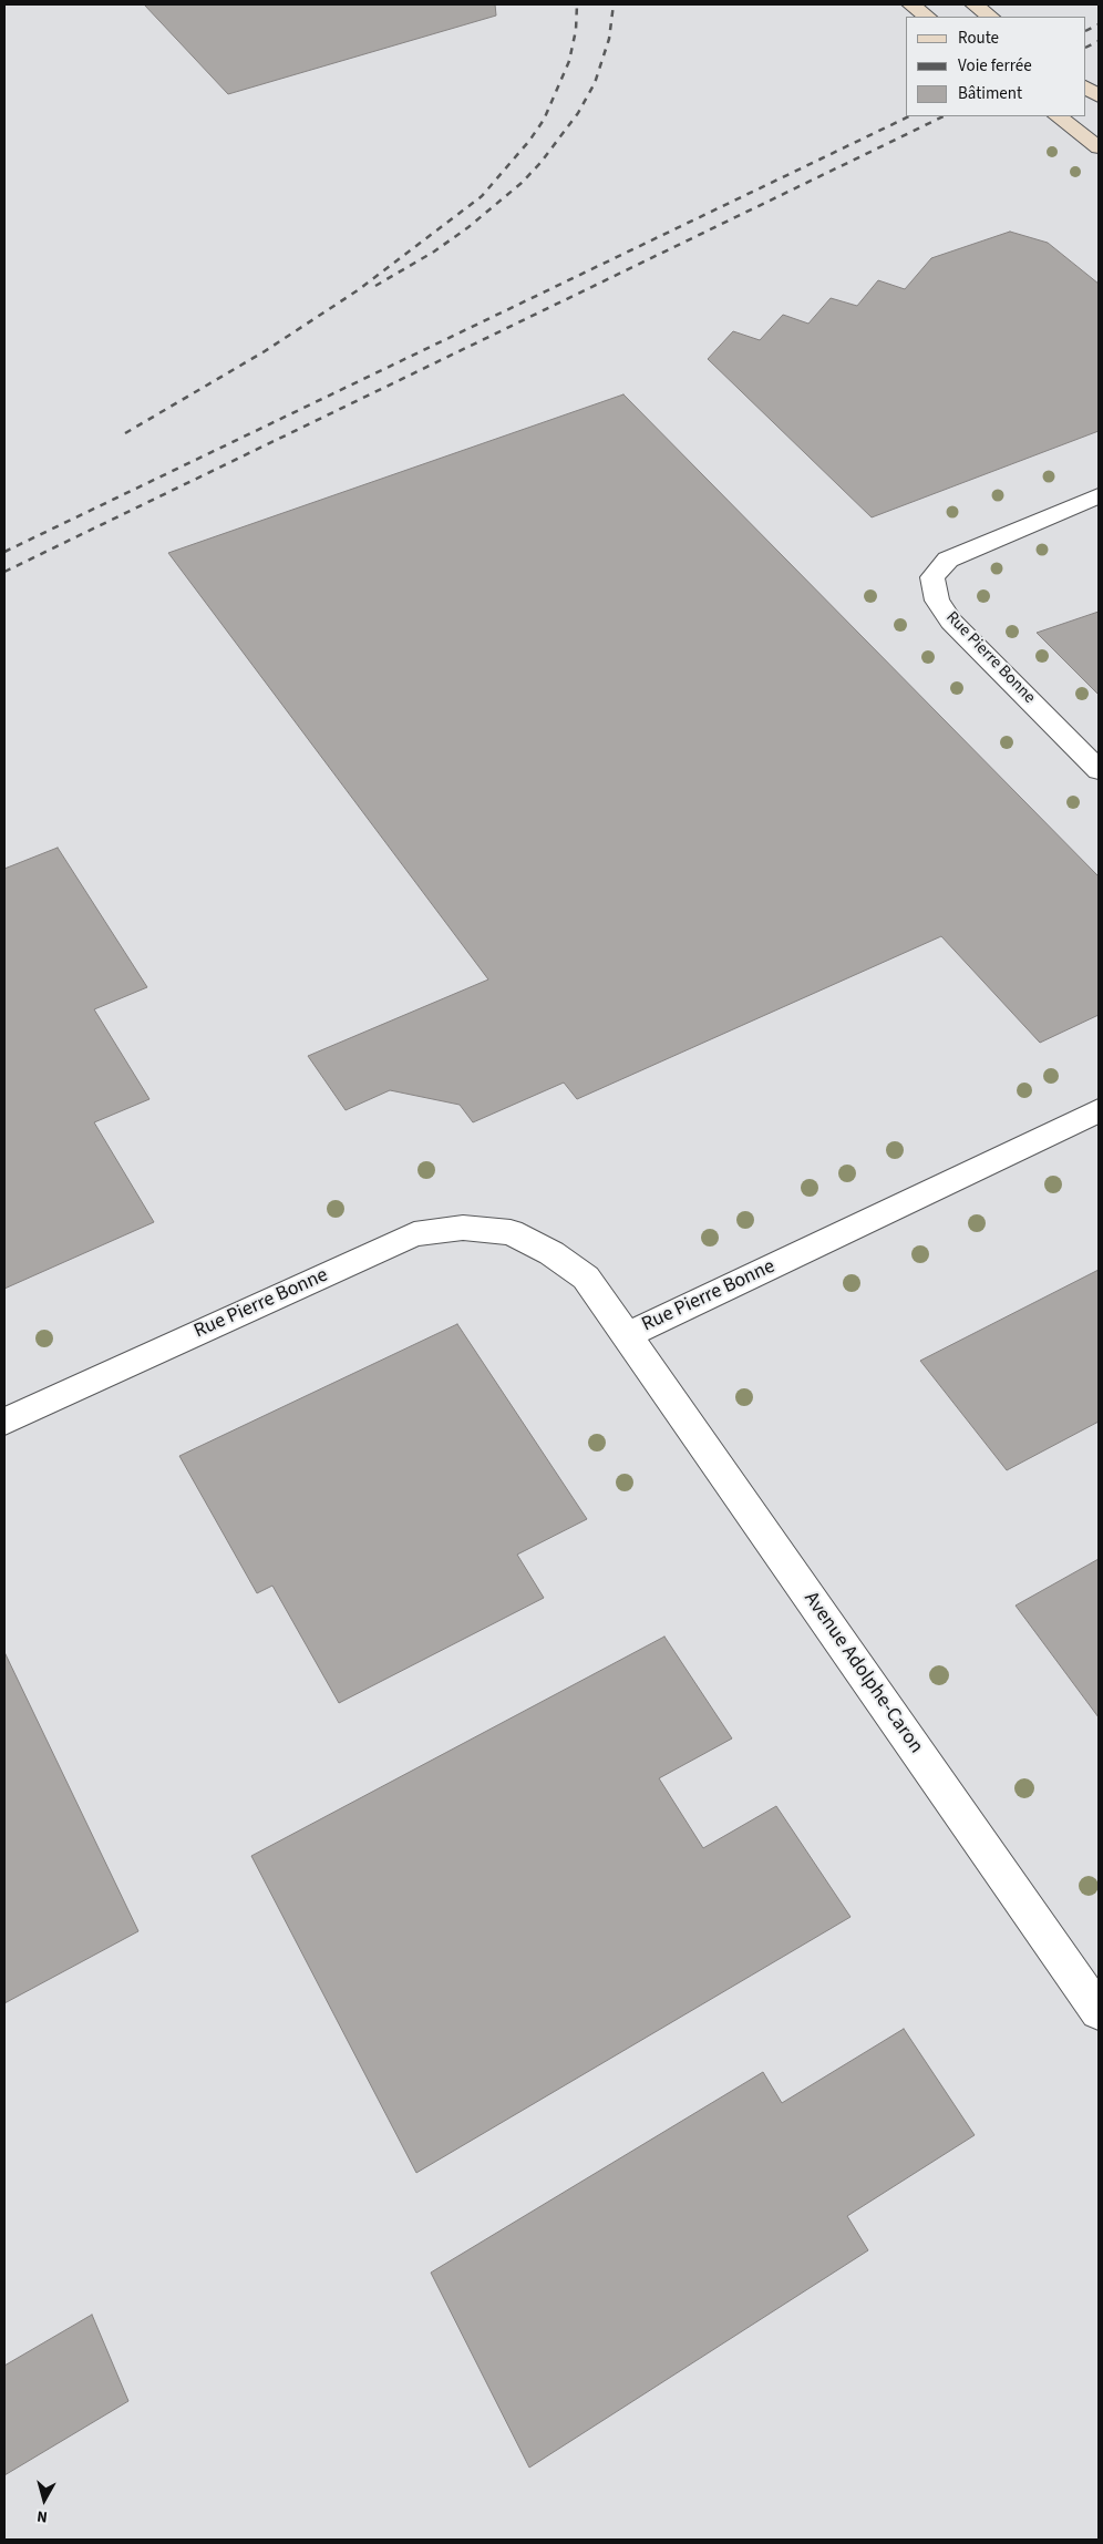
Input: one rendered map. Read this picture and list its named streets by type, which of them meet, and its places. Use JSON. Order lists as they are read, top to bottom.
{
  "streets": {
    "street": ["Rue Pierre Bonne", "Avenue Adolphe-Caron"]
  },
  "crossings": [
    ["Rue Pierre Bonne", "Avenue Adolphe-Caron"]
  ],
  "legend": ["Route", "Voie ferrée", "Bâtiment"],
  "north": "bottom"
}
